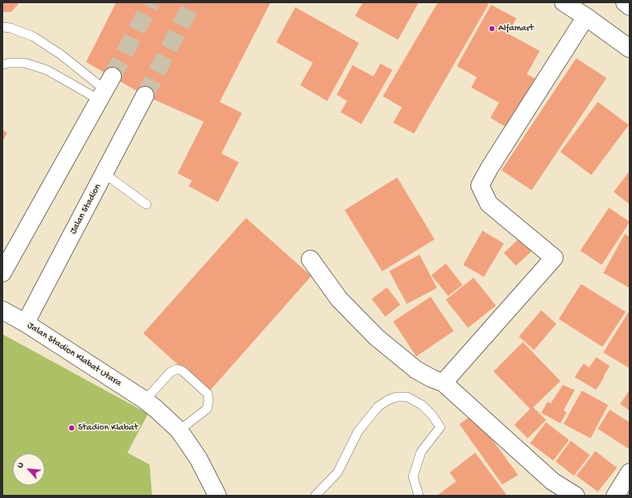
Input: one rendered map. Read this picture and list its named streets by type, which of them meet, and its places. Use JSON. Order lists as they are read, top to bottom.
{
  "streets": {
    "main road": ["Jalan Stadion", "Jalan Stadion Klabat Utara"]
  },
  "crossings": [
    ["Jalan Stadion", "Jalan Stadion Klabat Utara"]
  ],
  "places": ["Alfamart", "Stadion Klabat"],
  "north": "top left"
}
